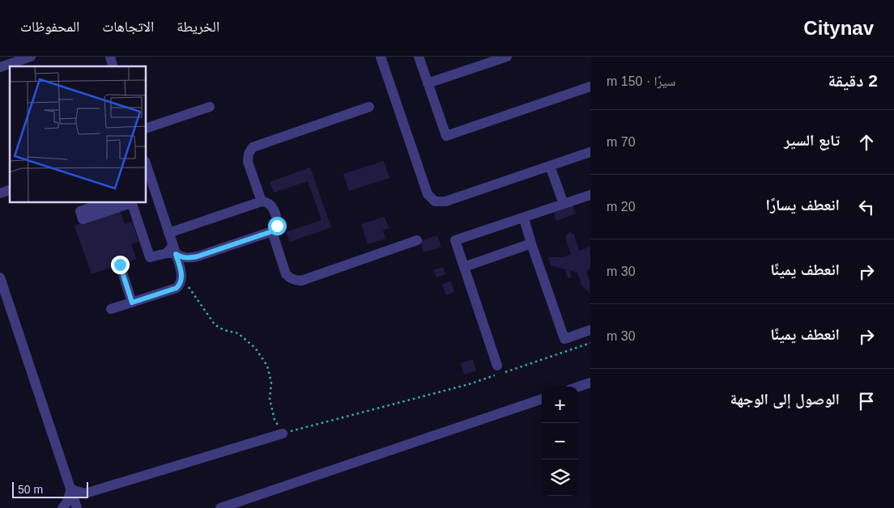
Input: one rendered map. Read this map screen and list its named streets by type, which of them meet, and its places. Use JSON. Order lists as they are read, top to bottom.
{
  "scale_bar": "50 m",
  "page": {
    "header": "Citynav",
    "nav": ["الخريطة", "الاتجاهات", "المحفوظات"],
    "heading": ["2 دقيقة", "سيرًا · 150 m"],
    "list": [
      ["تابع السير", "70 m"],
      ["انعطف يسارًا", "20 m"],
      ["انعطف يمينًا", "30 m"],
      ["انعطف يمينًا", "30 m"],
      "الوصول إلى الوجهة"
    ],
    "map_buttons": ["+", "−"],
    "scale": "50 m"
  }
}
